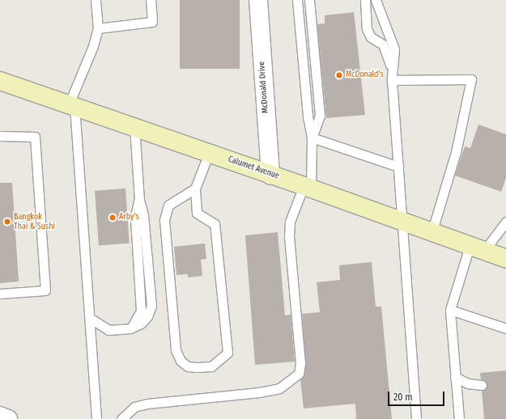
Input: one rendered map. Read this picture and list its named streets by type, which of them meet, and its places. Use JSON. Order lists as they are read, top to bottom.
{
  "streets": {
    "main road": ["Calumet Avenue"],
    "street": ["McDonald Drive"]
  },
  "crossings": [
    ["McDonald Drive", "Calumet Avenue"]
  ],
  "places": ["McDonald's", "Arby's", "Bangkok Thai & Sushi"],
  "scale_bar": "20 m"
}
